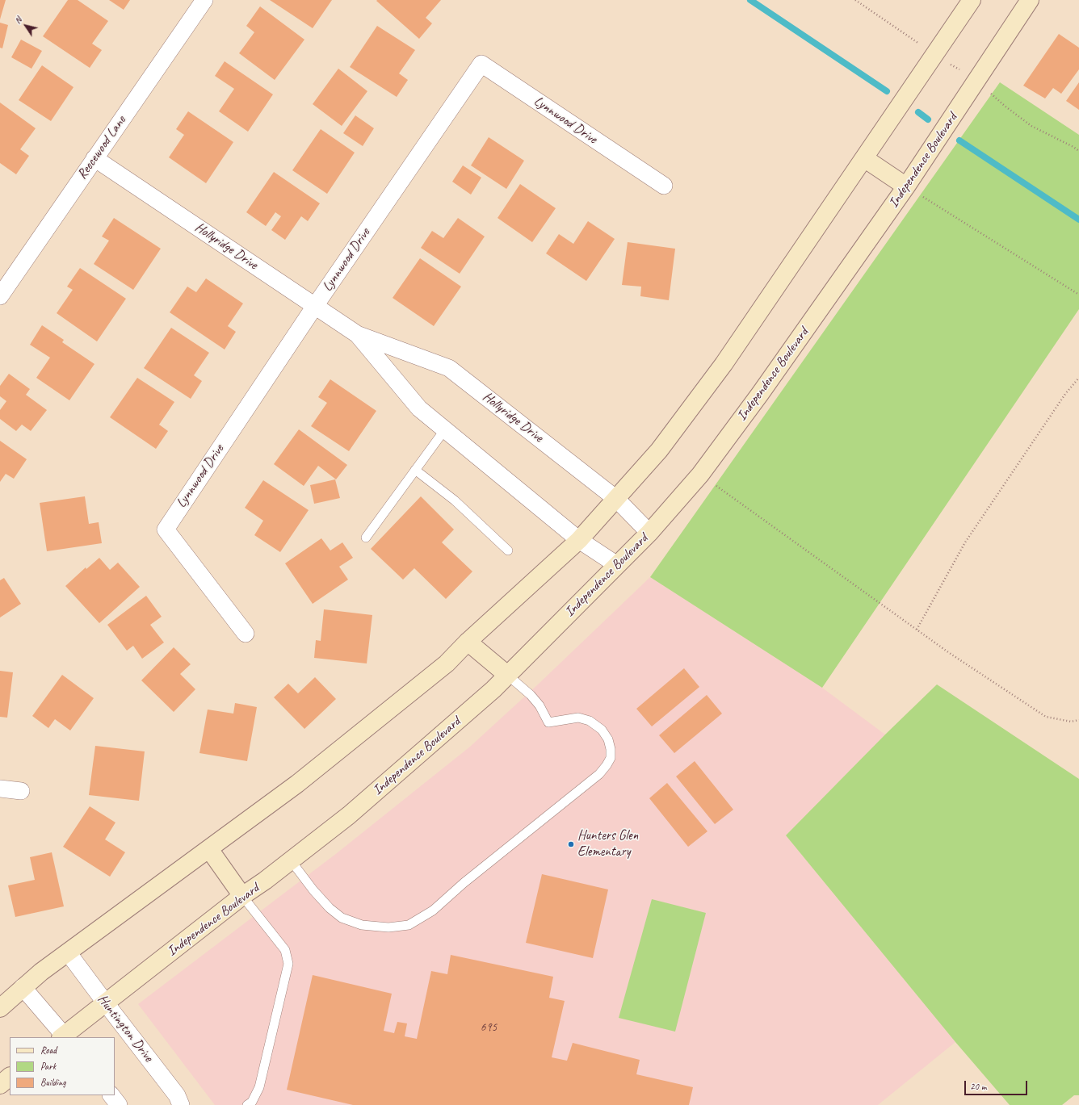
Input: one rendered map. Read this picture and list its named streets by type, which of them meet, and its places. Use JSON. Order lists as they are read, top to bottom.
{
  "streets": {
    "main road": ["Independence Boulevard"],
    "street": [
      "Lynnwood Drive",
      "Reecewood Lane",
      "Hollyridge Drive",
      "Huntington Drive"
    ]
  },
  "crossings": [
    ["Lynnwood Drive", "Hollyridge Drive"],
    ["Reecewood Lane", "Hollyridge Drive"],
    ["Independence Boulevard", "Hollyridge Drive"],
    ["Independence Boulevard", "Huntington Drive"]
  ],
  "places": ["Hunters Glen Elementary"],
  "house_numbers": ["695"],
  "legend": ["Road", "Park", "Building"],
  "scale_bar": "20 m",
  "north": "top left"
}
